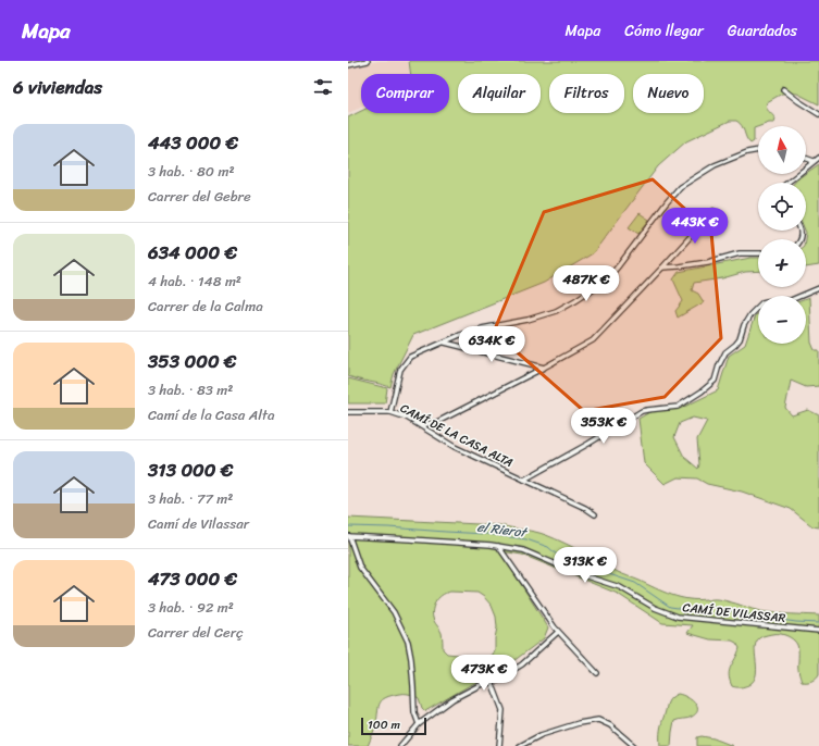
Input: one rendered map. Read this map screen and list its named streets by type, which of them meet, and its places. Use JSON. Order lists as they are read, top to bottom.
{
  "streets": {
    "street": ["CAMÍ DE LA CASA ALTA", "CAMÍ DE VILASSAR"]
  },
  "water": ["el Rierot"],
  "scale_bar": "100 m",
  "north": "top",
  "page": {
    "header": "Mapa",
    "nav": ["Mapa", "Cómo llegar", "Guardados"],
    "heading": "6 viviendas",
    "chip": [
      "Comprar",
      "Alquilar",
      "Filtros",
      "Nuevo"
    ],
    "list": [
      {
        "name": "443 000 €",
        "note": "3 hab. · 80 m² · Carrer del Gebre"
      },
      {
        "name": "634 000 €",
        "note": "4 hab. · 148 m² · Carrer de la Calma"
      },
      {
        "name": "353 000 €",
        "note": "3 hab. · 83 m² · Camí de la Casa Alta"
      },
      {
        "name": "313 000 €",
        "note": "3 hab. · 77 m² · Camí de Vilassar"
      },
      {
        "name": "473 000 €",
        "note": "3 hab. · 92 m² · Carrer del Cerç"
      }
    ],
    "map_buttons": ["+", "−"],
    "price": [
      "443K €",
      "487K €",
      "634K €",
      "353K €",
      "313K €",
      "473K €"
    ],
    "scale": "100 m"
  }
}
